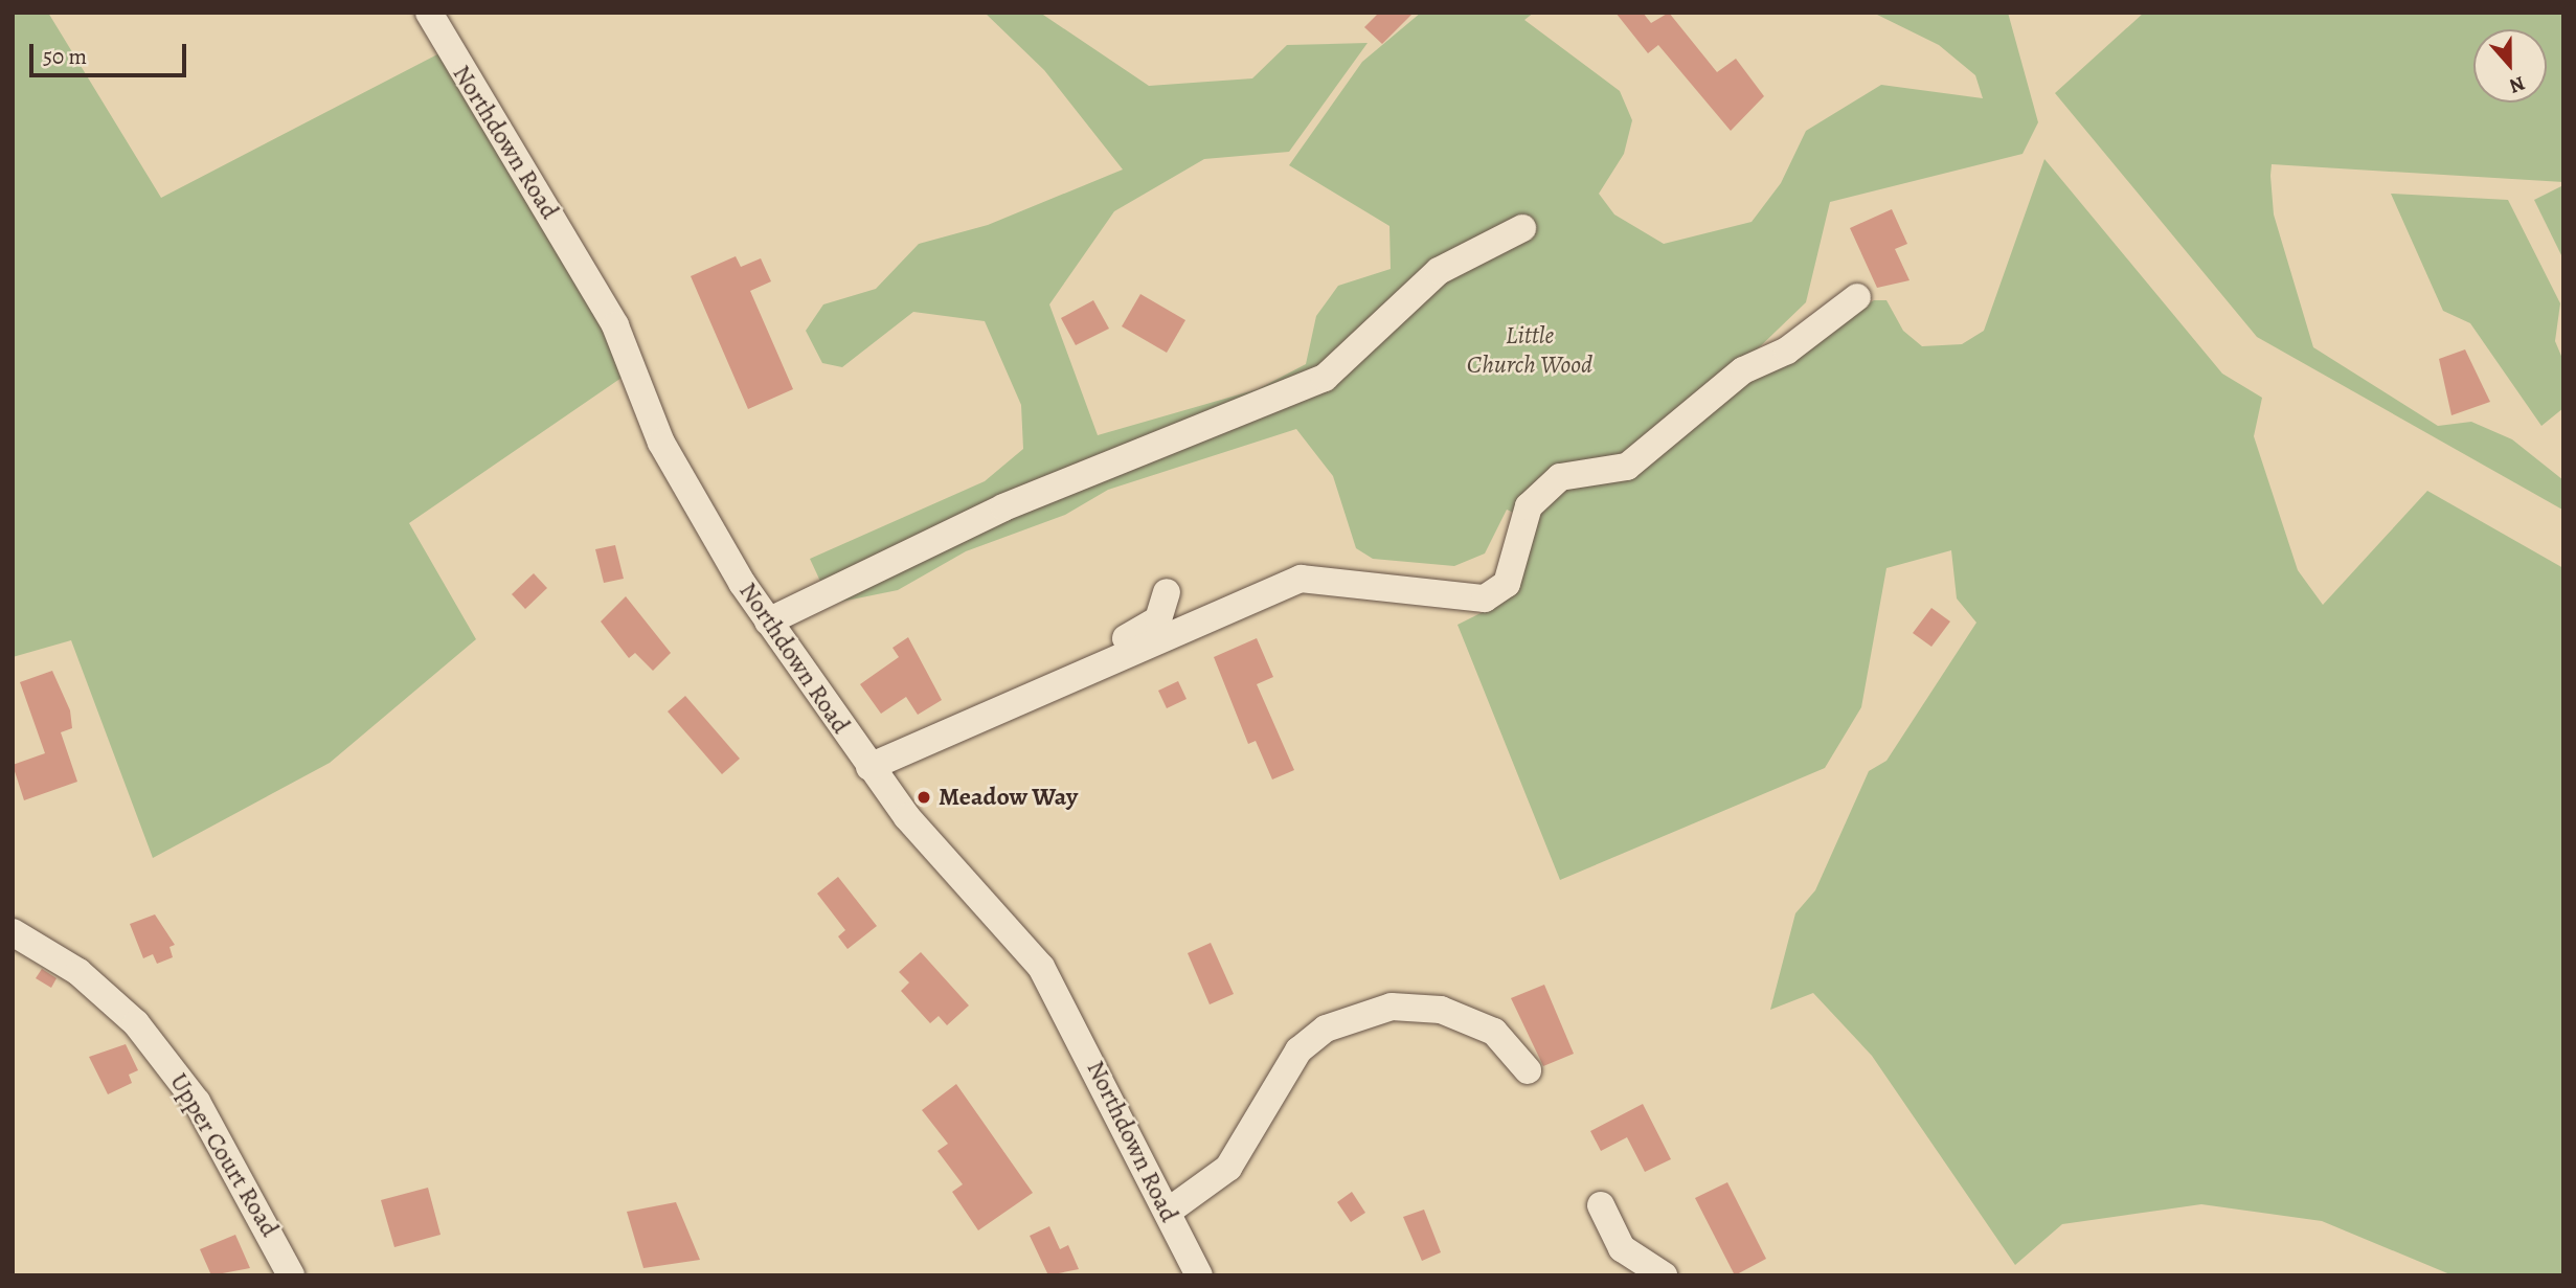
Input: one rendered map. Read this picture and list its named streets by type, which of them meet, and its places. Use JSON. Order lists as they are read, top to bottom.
{
  "streets": {
    "street": ["Northdown Road", "Upper Court Road"]
  },
  "parks": ["Little Church Wood"],
  "places": ["Meadow Way"],
  "scale_bar": "50 m",
  "north": "bottom"
}
